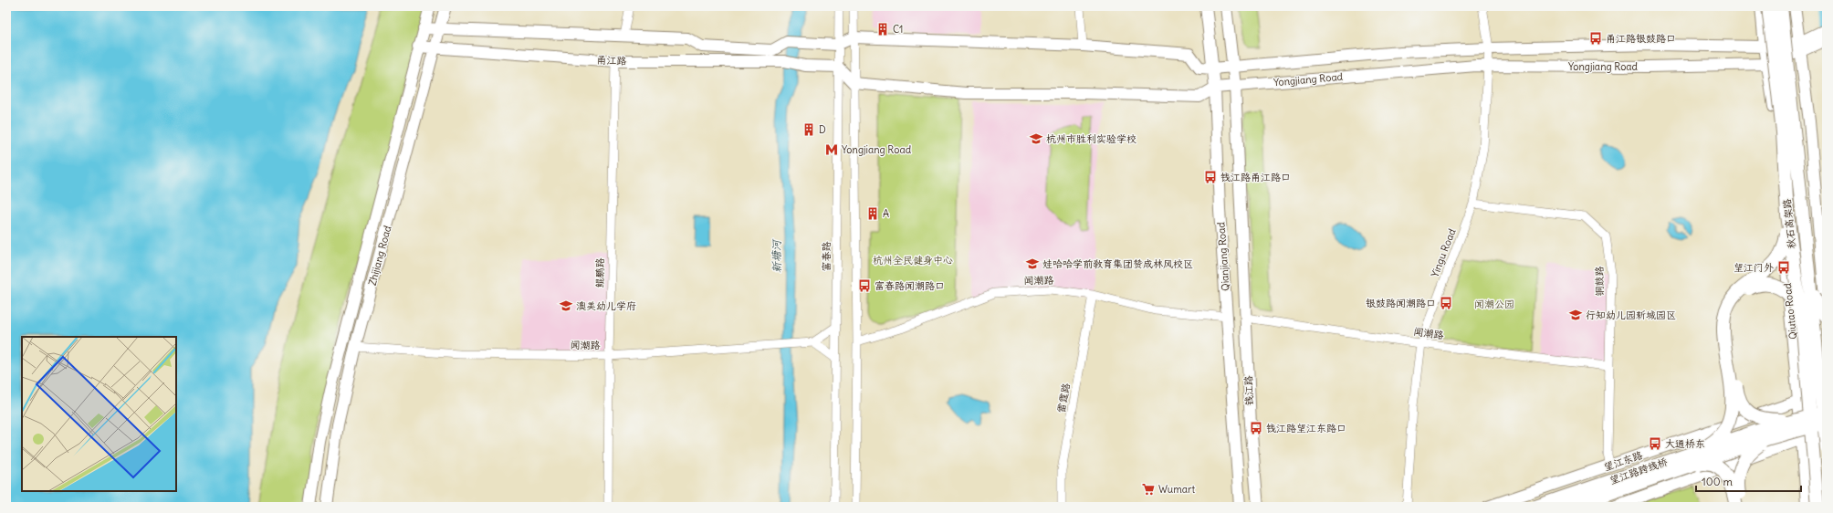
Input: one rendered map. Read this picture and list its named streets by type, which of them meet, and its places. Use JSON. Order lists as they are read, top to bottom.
{
  "streets": {
    "highway": ["秋石高架路", "望江路跨线桥"],
    "main road": [
      "甬江路",
      "Yongjiang Road",
      "Zhijiang Road",
      "Qianjiang Road",
      "Qiutao Road",
      "钱江路",
      "望江东路"
    ],
    "street": [
      "Yingu Road",
      "富春路",
      "鲲鹏路",
      "闻潮路",
      "铜鼓路",
      "雷霆路"
    ]
  },
  "crossings": [
    ["甬江路", "Zhijiang Road"],
    ["甬江路", "富春路"],
    ["甬江路", "鲲鹏路"],
    ["Yongjiang Road", "Yingu Road"],
    ["Yongjiang Road", "富春路"],
    ["Yongjiang Road", "Qianjiang Road"],
    ["Yongjiang Road", "Qiutao Road"],
    ["秋石高架路", "望江东路"],
    ["Yingu Road", "闻潮路"],
    ["Yingu Road", "铜鼓路"],
    ["Zhijiang Road", "闻潮路"],
    ["Qianjiang Road", "闻潮路"],
    ["Qianjiang Road", "钱江路"],
    ["鲲鹏路", "闻潮路"],
    ["闻潮路", "铜鼓路"],
    ["闻潮路", "钱江路"],
    ["闻潮路", "雷霆路"],
    ["铜鼓路", "望江东路"],
    ["Qiutao Road", "望江东路"]
  ],
  "water": ["新塘河"],
  "parks": ["杭州全民健身中心", "闻潮公园"],
  "places": {
    "building": ["C1", "D", "A"],
    "bus stop": [
      "甬江路银鼓路口",
      "钱江路甬江路口",
      "望江门外",
      "富春路闻潮路口",
      "银鼓路闻潮路口",
      "钱江路望江东路口",
      "大通桥东"
    ],
    "school or university": [
      "杭州市胜利实验学校",
      "娃哈哈学前教育集团赞成林风校区",
      "澳美幼儿学府",
      "行知幼儿园新城园区"
    ],
    "metro station": ["Yongjiang Road"],
    "supermarket": ["Wumart"]
  },
  "scale_bar": "100 m"
}
